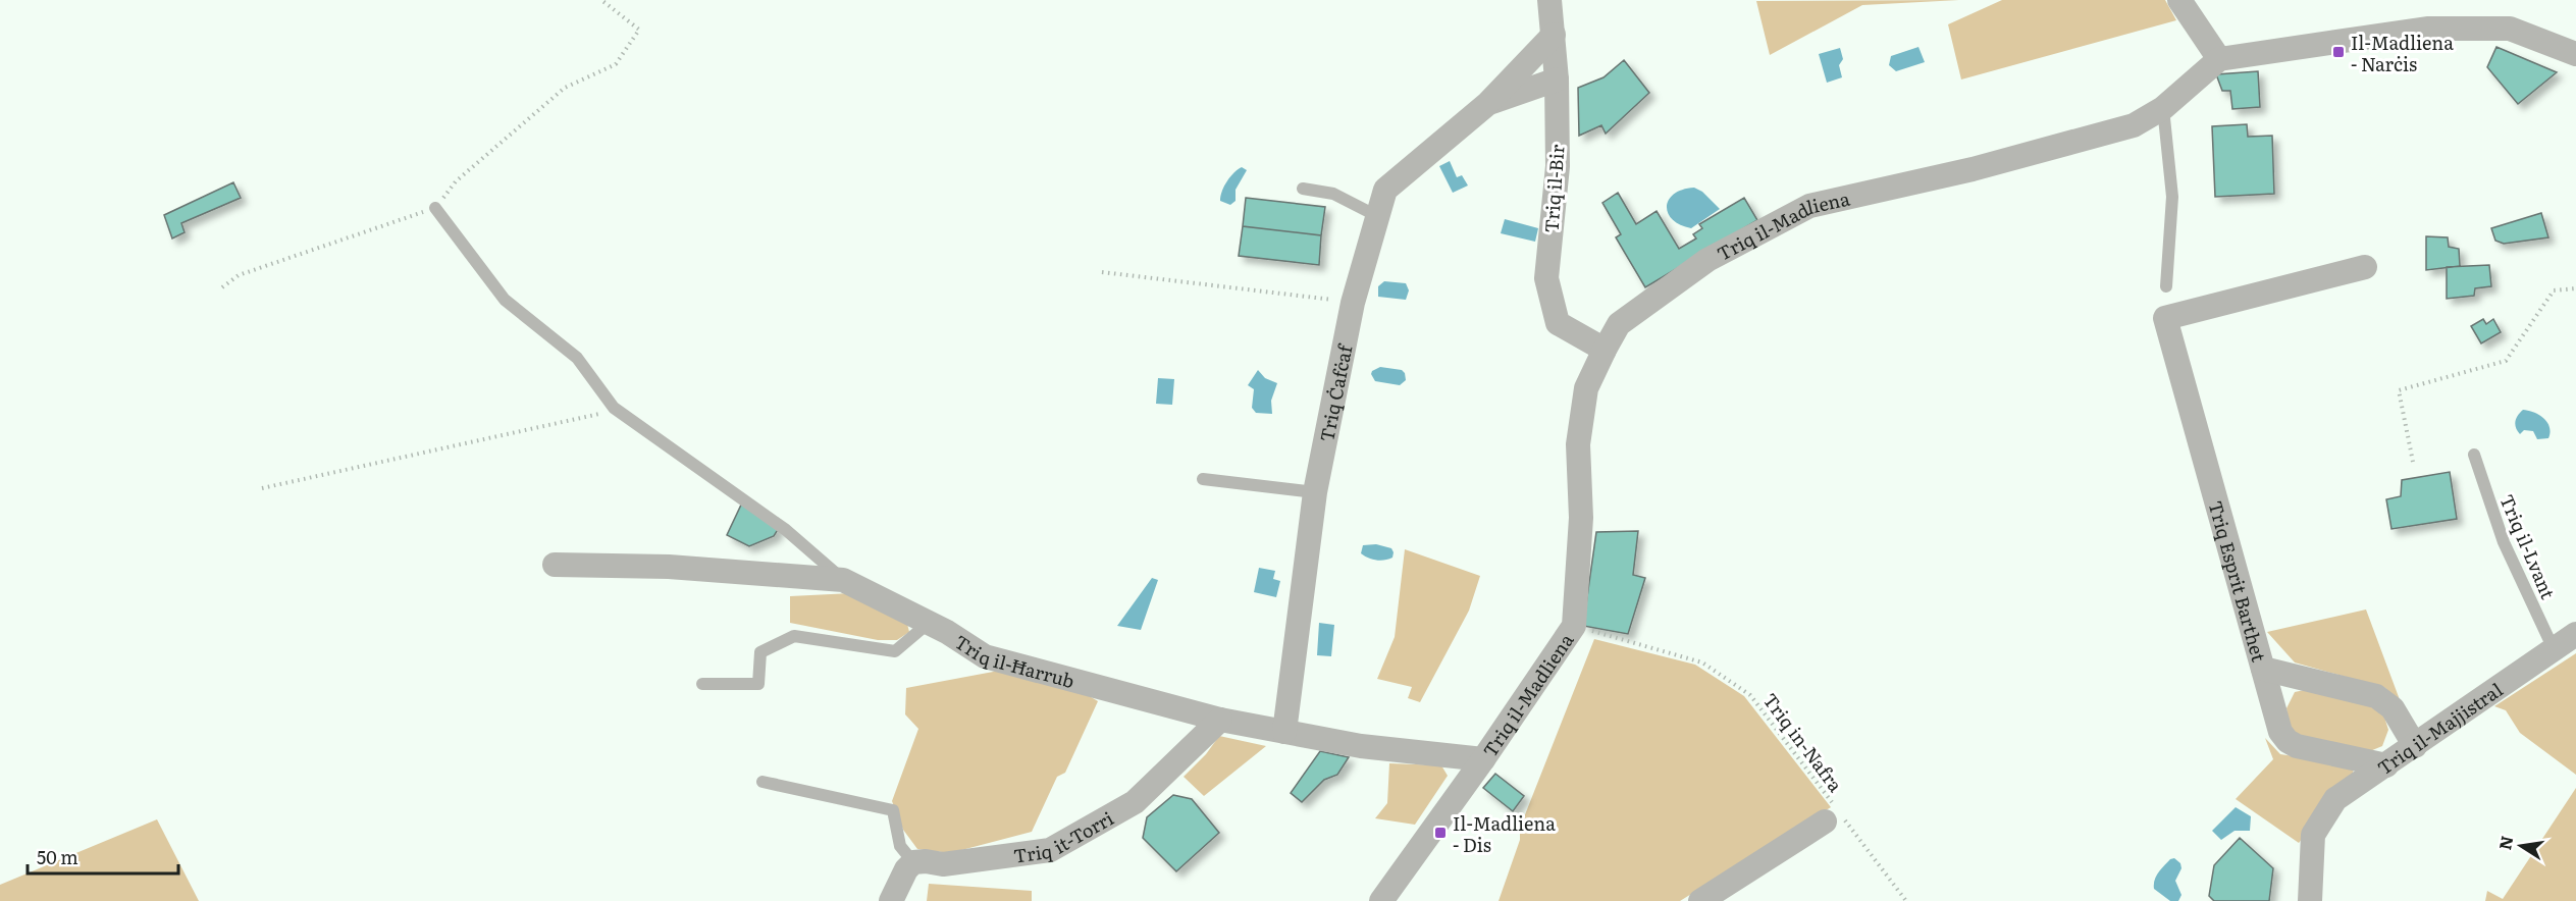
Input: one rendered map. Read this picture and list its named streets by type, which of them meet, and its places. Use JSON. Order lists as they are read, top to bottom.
{
  "streets": {
    "street": [
      "Triq il-Bir",
      "Triq il-Madliena",
      "Triq Ċafċaf",
      "Triq Esprit Barthet",
      "Triq il-Ħarrub",
      "Triq il-Majjistral",
      "Triq it-Torri"
    ],
    "lane": ["Triq il-Lvant"],
    "path": ["Triq in-Nafra"]
  },
  "crossings": [
    ["Triq il-Bir", "Triq il-Madliena"],
    ["Triq il-Bir", "Triq Ċafċaf"],
    ["Triq il-Madliena", "Triq il-Ħarrub"],
    ["Triq il-Madliena", "Triq in-Nafra"],
    ["Triq Ċafċaf", "Triq il-Ħarrub"],
    ["Triq il-Lvant", "Triq il-Majjistral"],
    ["Triq Esprit Barthet", "Triq il-Majjistral"],
    ["Triq il-Ħarrub", "Triq it-Torri"]
  ],
  "places": {
    "transit": ["Il-Madliena - Narċis", "Il-Madliena - Dis"]
  },
  "scale_bar": "50 m",
  "north": "left"
}
